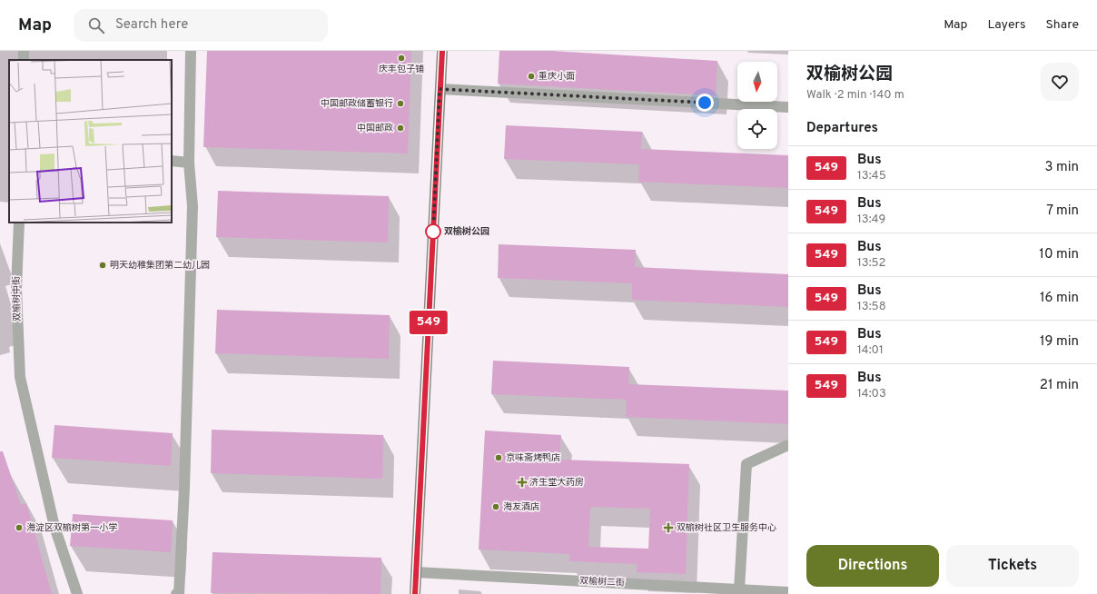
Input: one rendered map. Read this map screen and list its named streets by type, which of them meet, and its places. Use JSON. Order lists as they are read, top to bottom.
{
  "streets": {
    "street": ["双榆树中街", "双榆树二街"]
  },
  "places": {
    "other": [
      "庆丰包子铺",
      "重庆小面",
      "中国邮政储蓄银行",
      "中国邮政",
      "双榆树公园",
      "明天幼稚集团第二幼儿园",
      "京味斋烤鸭店",
      "海友酒店",
      "海淀区双榆树第一小学"
    ],
    "health": ["济生堂大药房", "双榆树社区卫生服务中心"]
  },
  "lines": ["bus line 549"],
  "north": "bottom",
  "page": {
    "header": "Map",
    "search": "Search here",
    "nav": ["Map", "Layers", "Share"],
    "on_map": "549",
    "heading": [
      ["双榆树公园", "Walk · 2 min · 140 m"],
      "Departures"
    ],
    "list": [
      {
        "mark": "549",
        "name": "Bus",
        "note": "13:45",
        "value": "3 min"
      },
      {
        "mark": "549",
        "name": "Bus",
        "note": "13:49",
        "value": "7 min"
      },
      {
        "mark": "549",
        "name": "Bus",
        "note": "13:52",
        "value": "10 min"
      },
      {
        "mark": "549",
        "name": "Bus",
        "note": "13:58",
        "value": "16 min"
      },
      {
        "mark": "549",
        "name": "Bus",
        "note": "14:01",
        "value": "19 min"
      },
      {
        "mark": "549",
        "name": "Bus",
        "note": "14:03",
        "value": "21 min"
      }
    ],
    "buttons": ["Directions", "Tickets"]
  }
}
